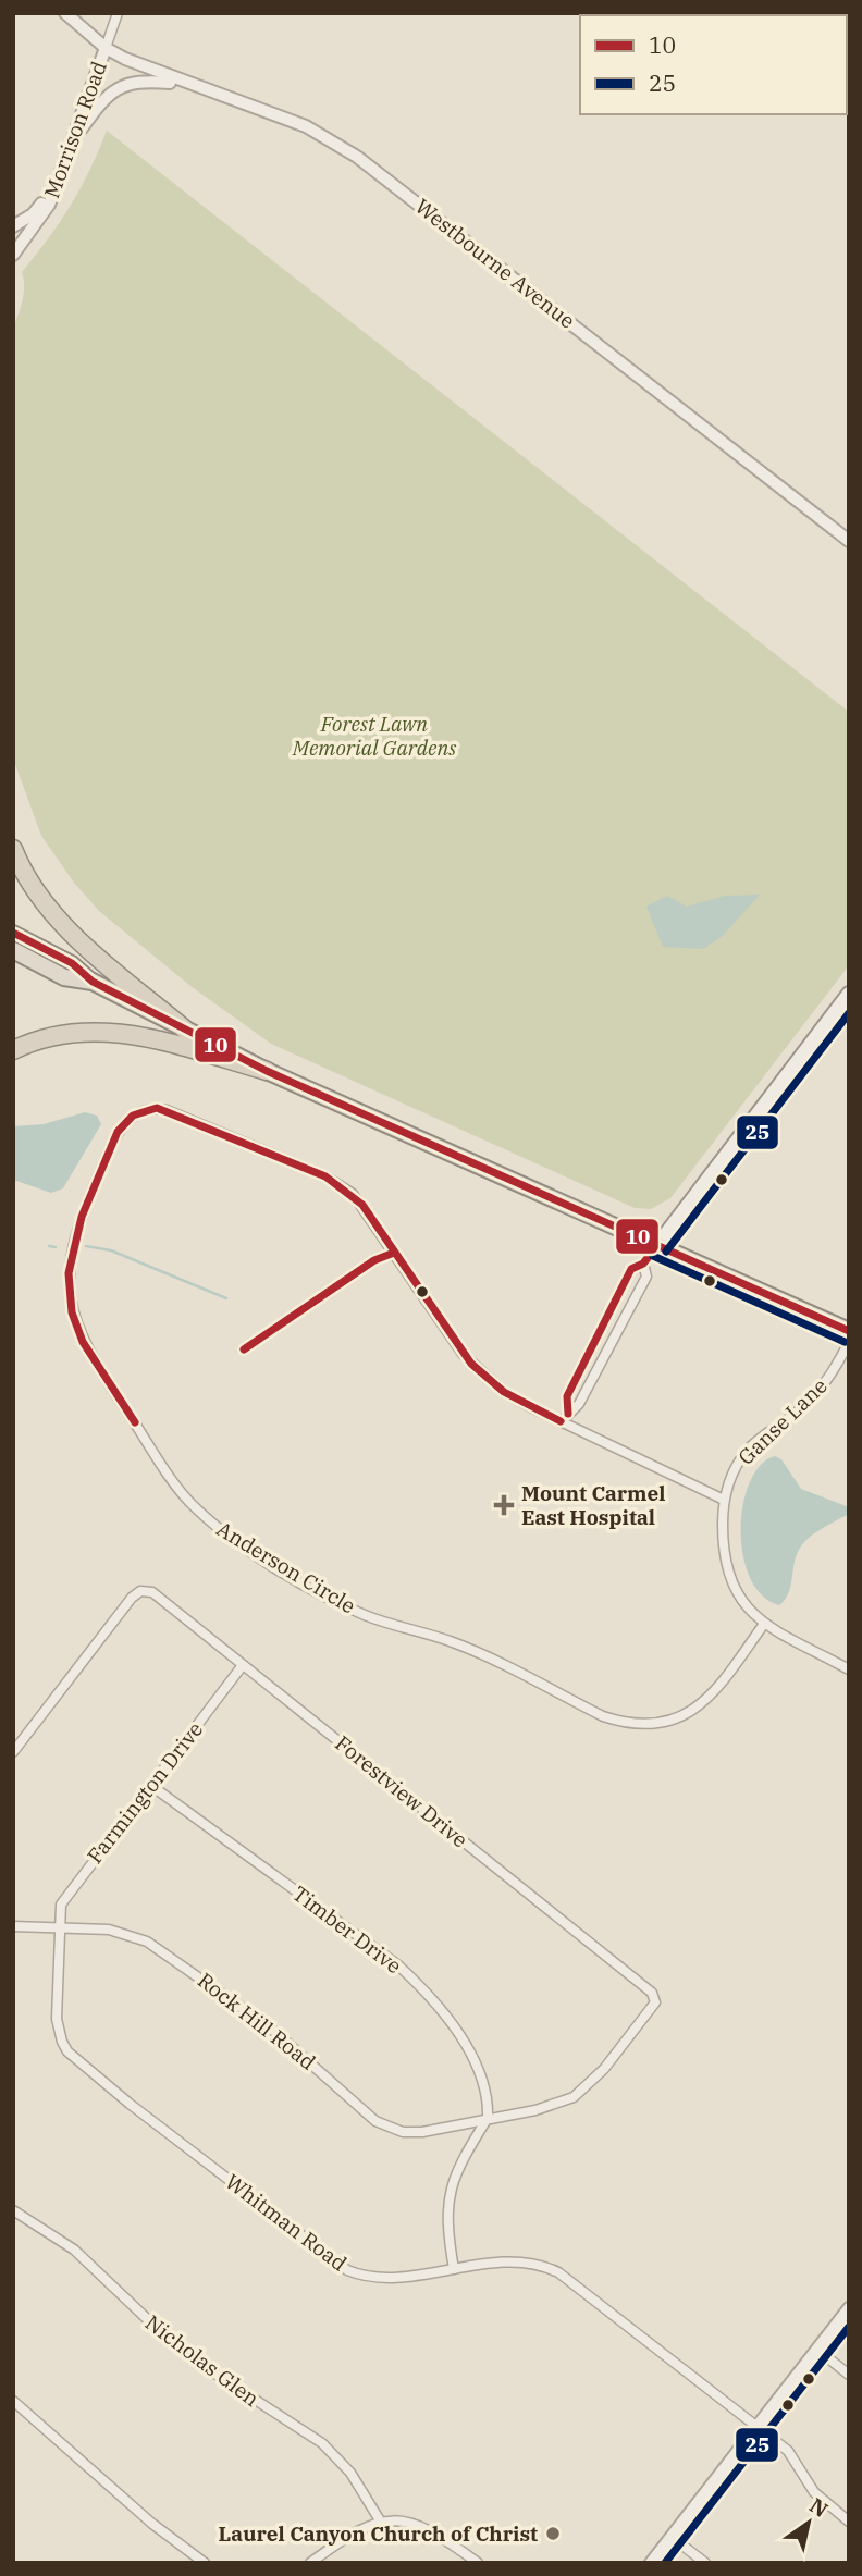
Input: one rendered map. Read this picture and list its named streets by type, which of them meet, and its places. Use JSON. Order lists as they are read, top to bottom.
{
  "streets": {
    "street": [
      "Morrison Road",
      "Westbourne Avenue",
      "Ganse Lane",
      "Anderson Circle",
      "Forestview Drive",
      "Farmington Drive",
      "Timber Drive",
      "Rock Hill Road",
      "Whitman Road",
      "Nicholas Glen"
    ]
  },
  "crossings": [
    ["Morrison Road", "Westbourne Avenue"],
    ["Ganse Lane", "Anderson Circle"],
    ["Forestview Drive", "Farmington Drive"],
    ["Forestview Drive", "Rock Hill Road"],
    ["Farmington Drive", "Timber Drive"],
    ["Farmington Drive", "Rock Hill Road"],
    ["Farmington Drive", "Whitman Road"],
    ["Timber Drive", "Rock Hill Road"],
    ["Rock Hill Road", "Whitman Road"]
  ],
  "parks": ["Forest Lawn Memorial Gardens"],
  "places": {
    "health": ["Mount Carmel East Hospital"],
    "other": ["Laurel Canyon Church of Christ"]
  },
  "lines": ["transit line 10", "transit line 25"],
  "legend": ["10", "25"],
  "north": "top right"
}
